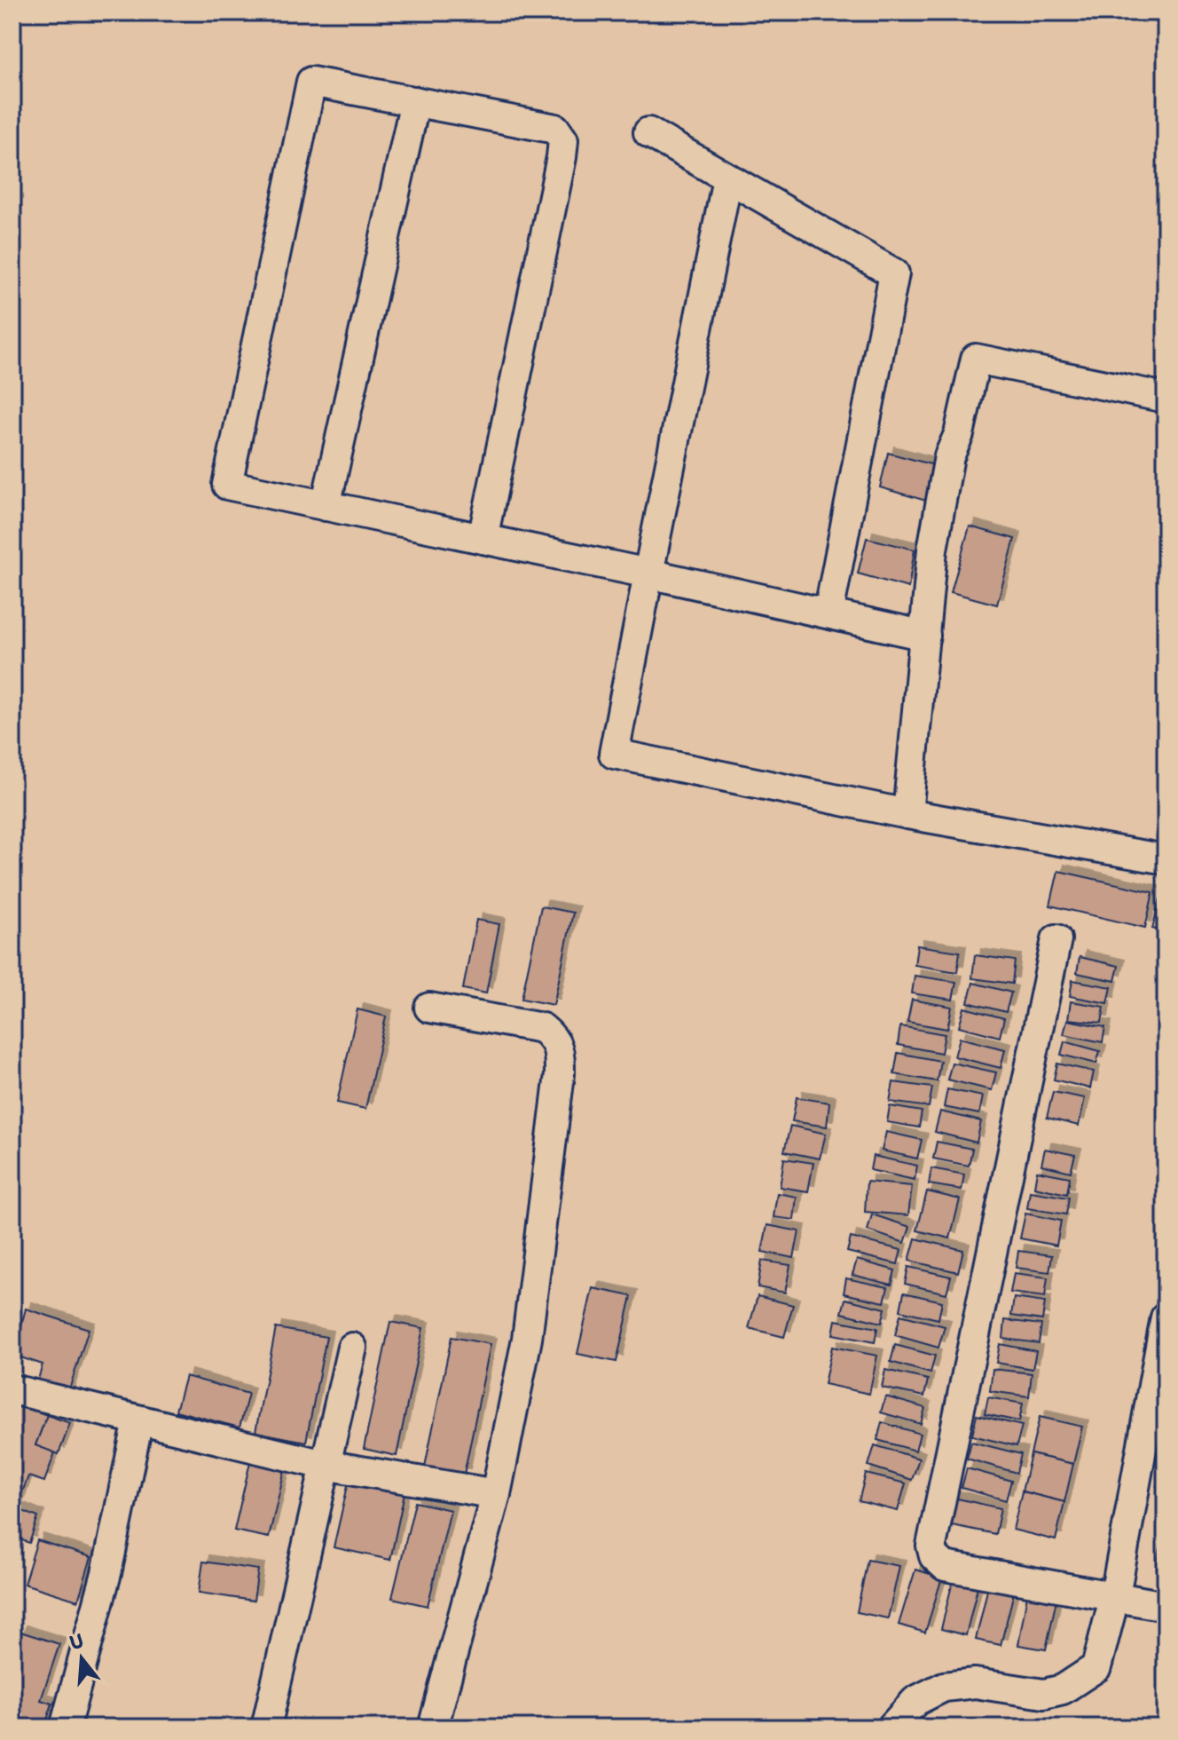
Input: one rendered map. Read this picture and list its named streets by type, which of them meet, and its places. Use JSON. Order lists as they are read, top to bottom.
{
  "north": "top"
}
